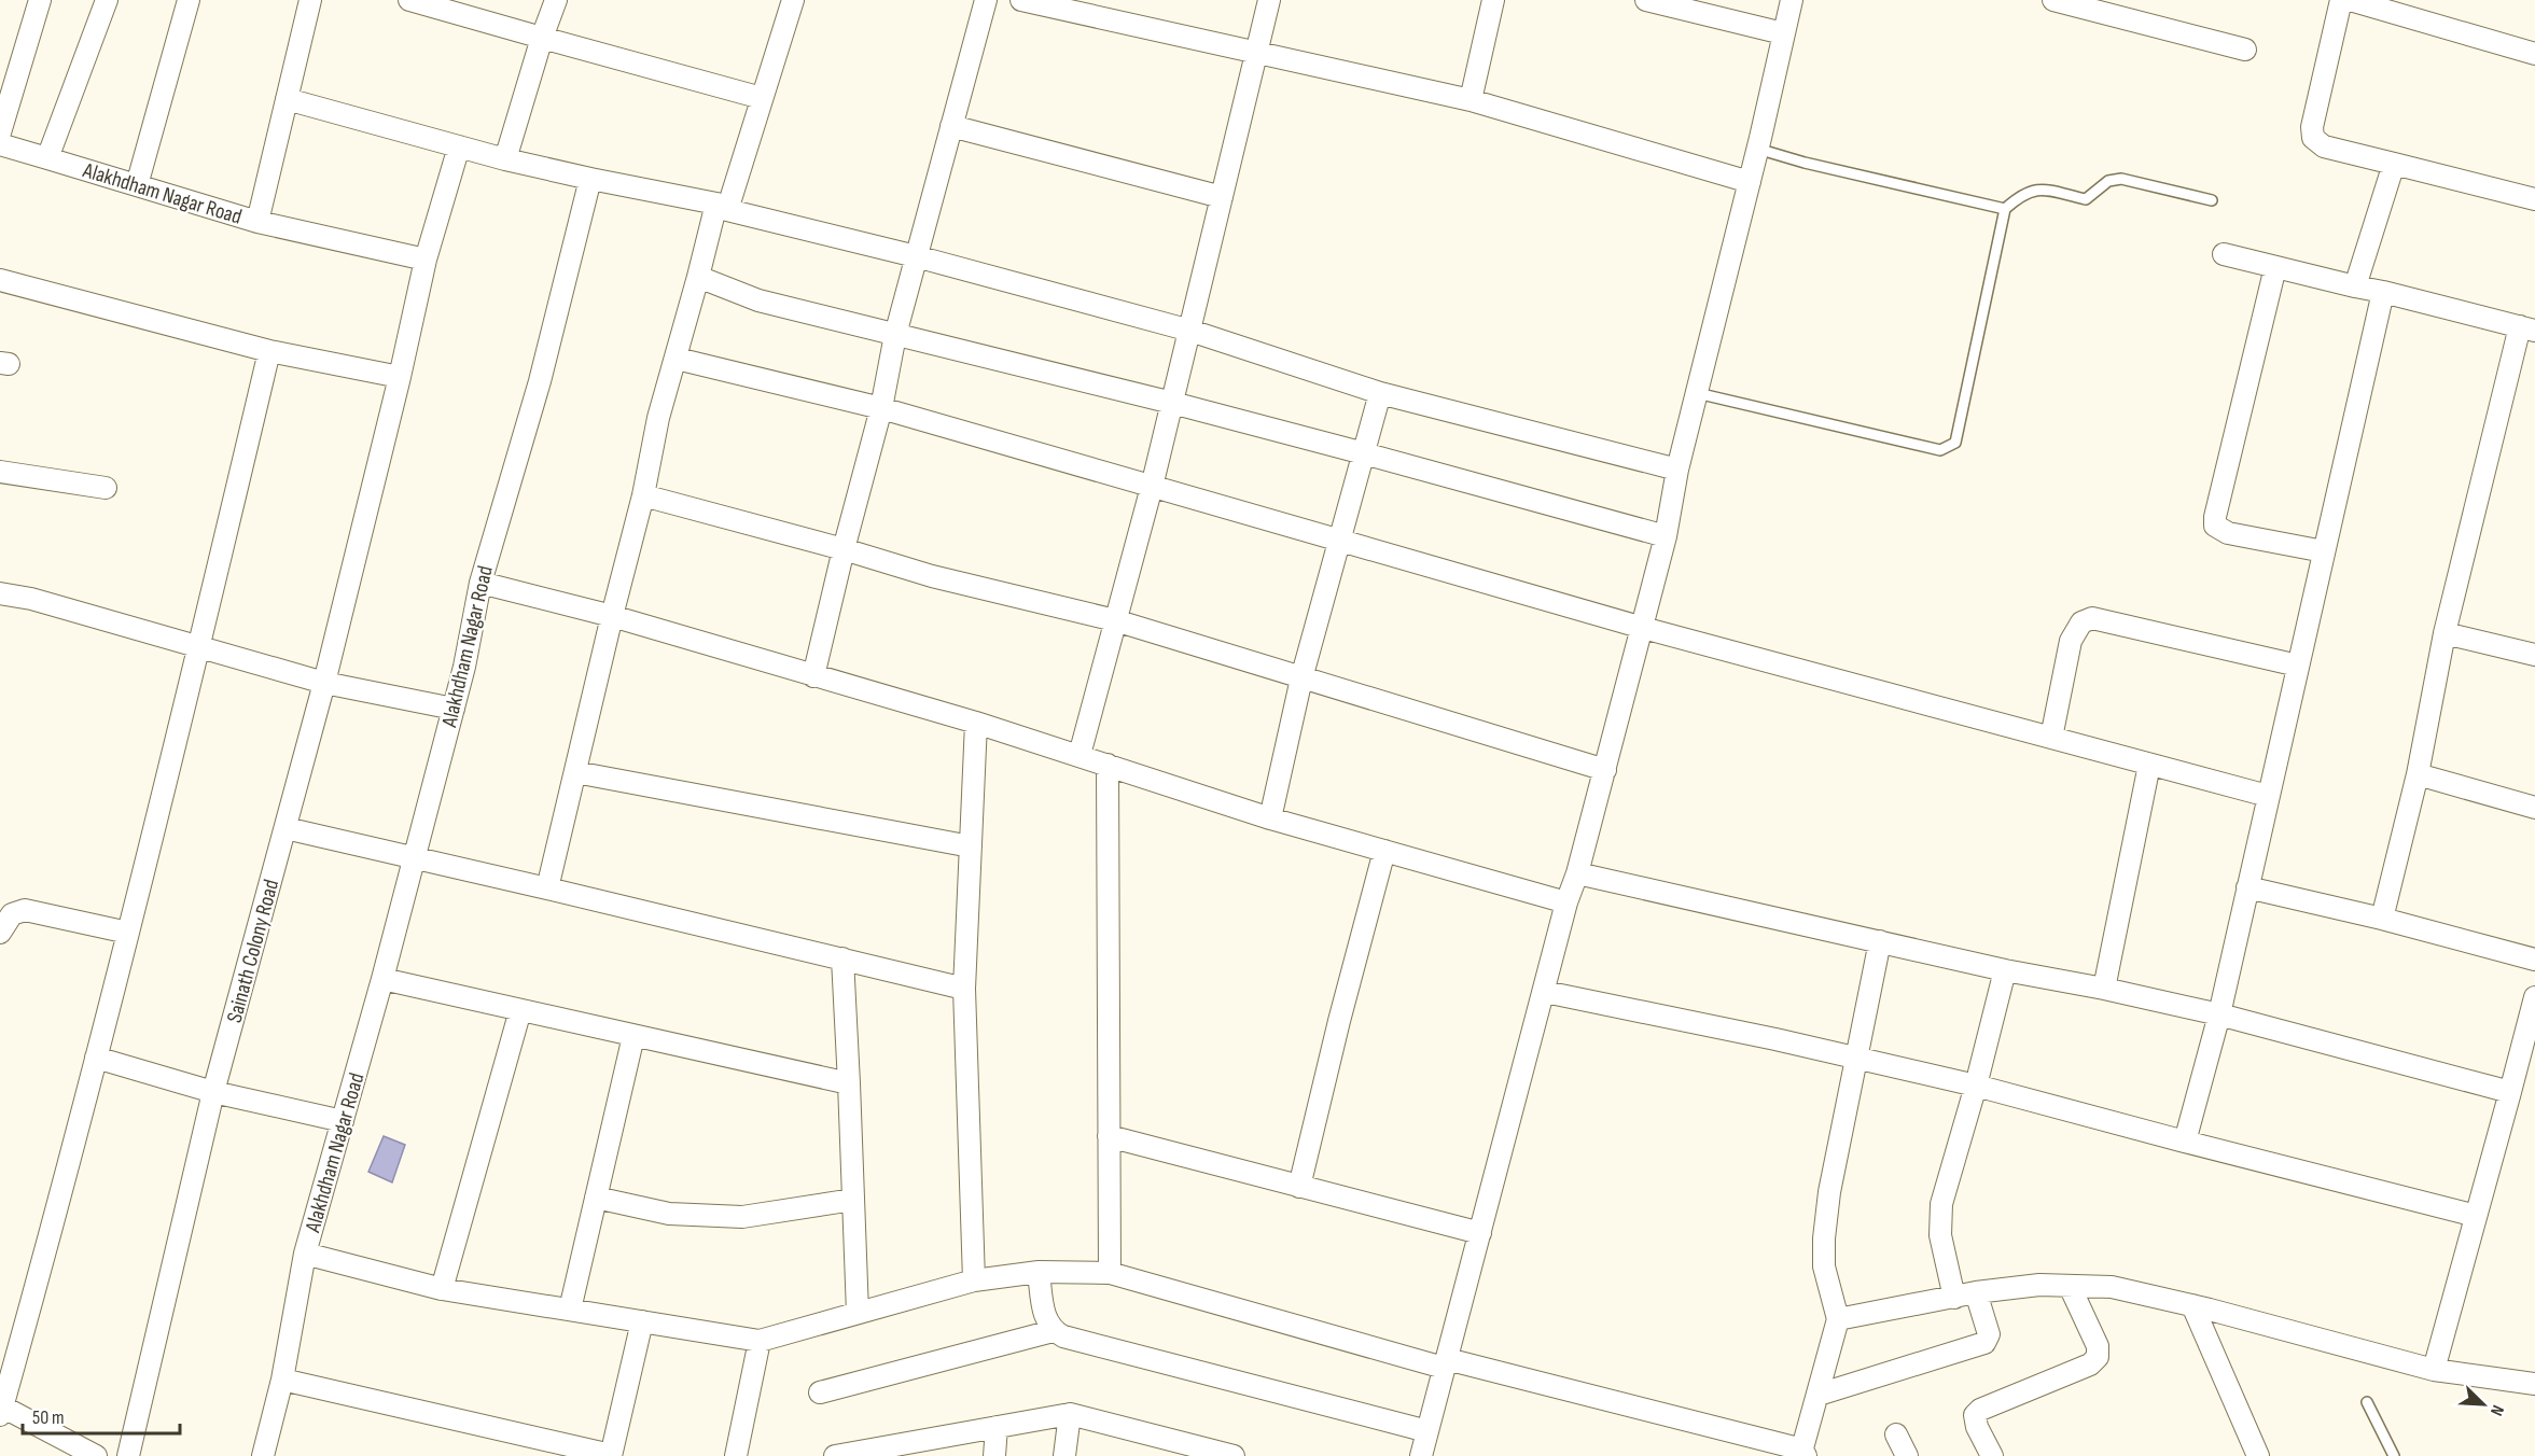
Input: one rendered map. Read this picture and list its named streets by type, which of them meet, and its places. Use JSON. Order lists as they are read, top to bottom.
{
  "streets": {
    "street": ["Alakhdham Nagar Road", "Sainath Colony Road"]
  },
  "scale_bar": "50 m",
  "north": "bottom right"
}
